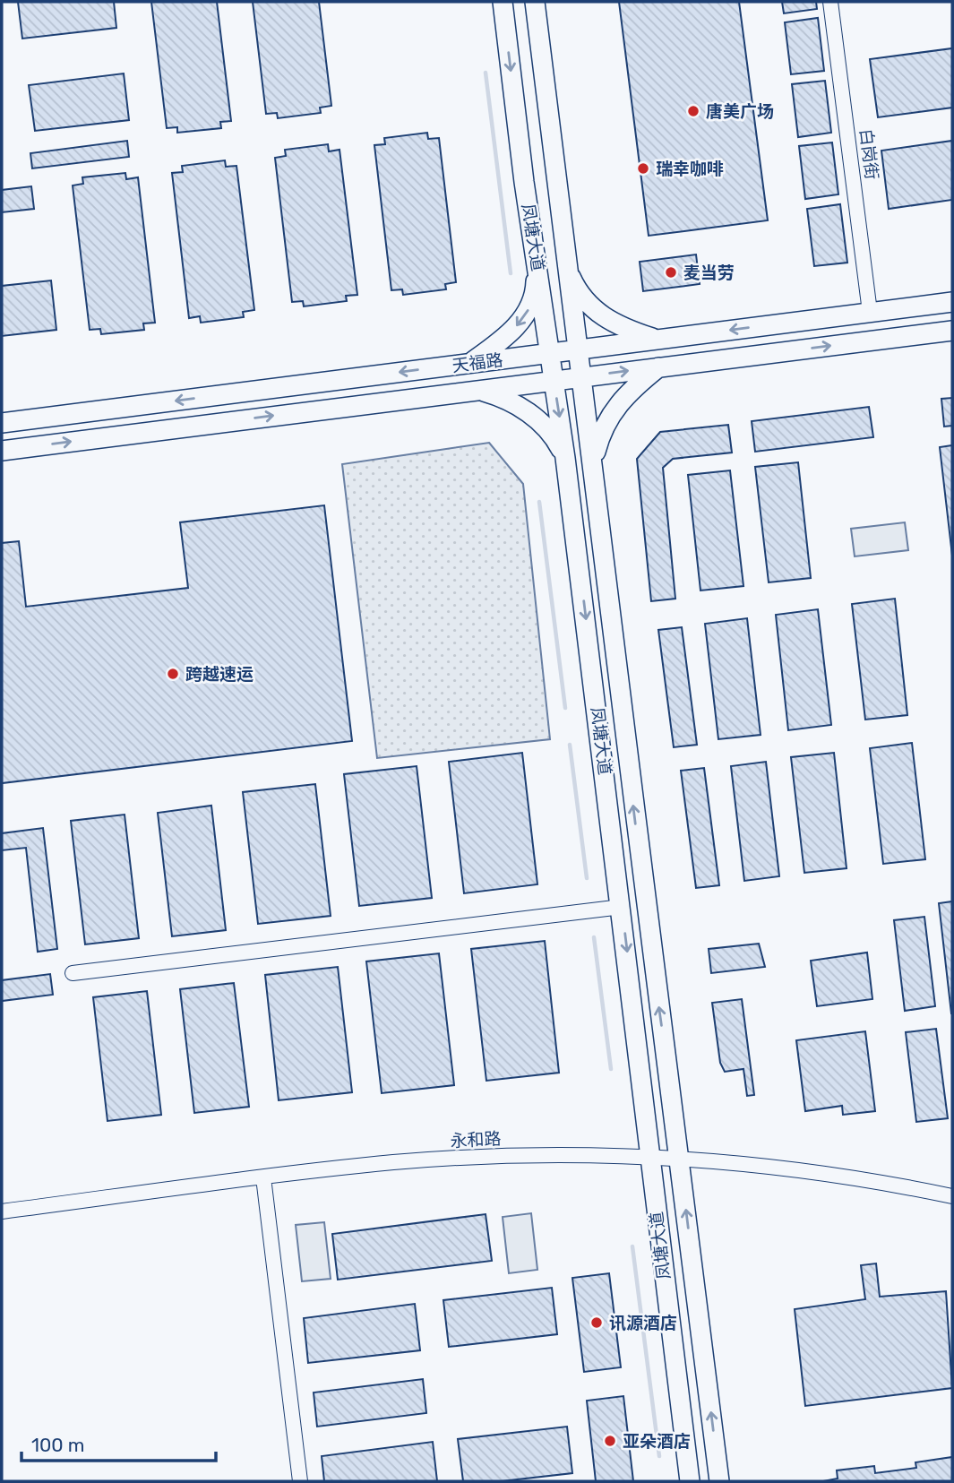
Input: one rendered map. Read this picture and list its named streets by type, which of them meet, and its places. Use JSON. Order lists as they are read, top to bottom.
{
  "streets": {
    "main road": ["凤塘大道", "天福路"],
    "street": ["白岗街", "永和路"]
  },
  "crossings": [
    ["白岗街", "天福路"],
    ["凤塘大道", "天福路"],
    ["凤塘大道", "永和路"]
  ],
  "places": [
    "唐美广场",
    "瑞幸咖啡",
    "麦当劳",
    "跨越速运",
    "讯源酒店",
    "亚朵酒店"
  ],
  "scale_bar": "100 m"
}
